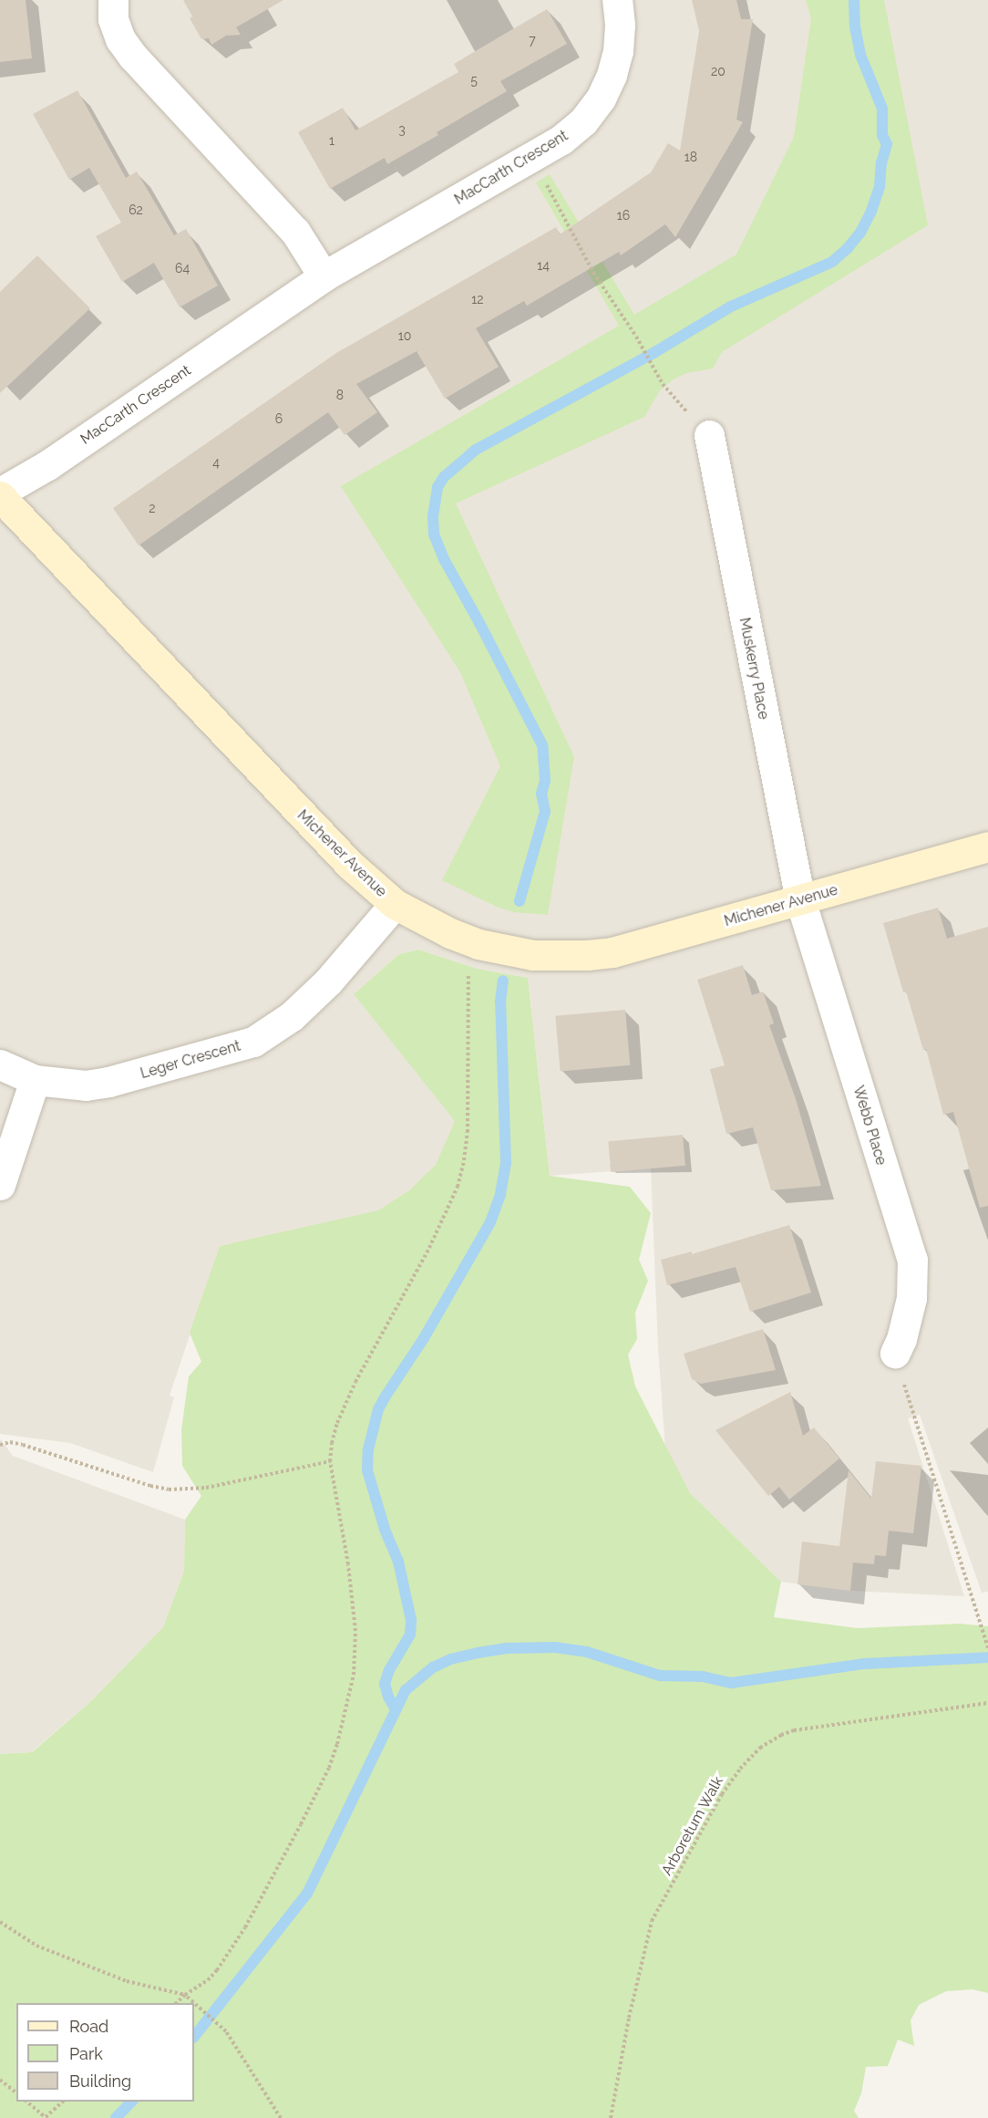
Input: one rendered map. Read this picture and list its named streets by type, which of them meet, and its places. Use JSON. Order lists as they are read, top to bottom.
{
  "streets": {
    "street": [
      "MacCarth Crescent",
      "Muskerry Place",
      "Michener Avenue",
      "Leger Crescent",
      "Webb Place"
    ],
    "path": ["Arboretum Walk"]
  },
  "crossings": [
    ["MacCarth Crescent", "Michener Avenue"],
    ["Muskerry Place", "Michener Avenue"],
    ["Muskerry Place", "Webb Place"],
    ["Michener Avenue", "Leger Crescent"],
    ["Michener Avenue", "Webb Place"]
  ],
  "house_numbers": [
    "7",
    "20",
    "5",
    "3",
    "1",
    "18",
    "62",
    "16",
    "14",
    "64",
    "12",
    "10",
    "8",
    "6",
    "4",
    "2"
  ],
  "legend": ["Road", "Park", "Building"]
}
